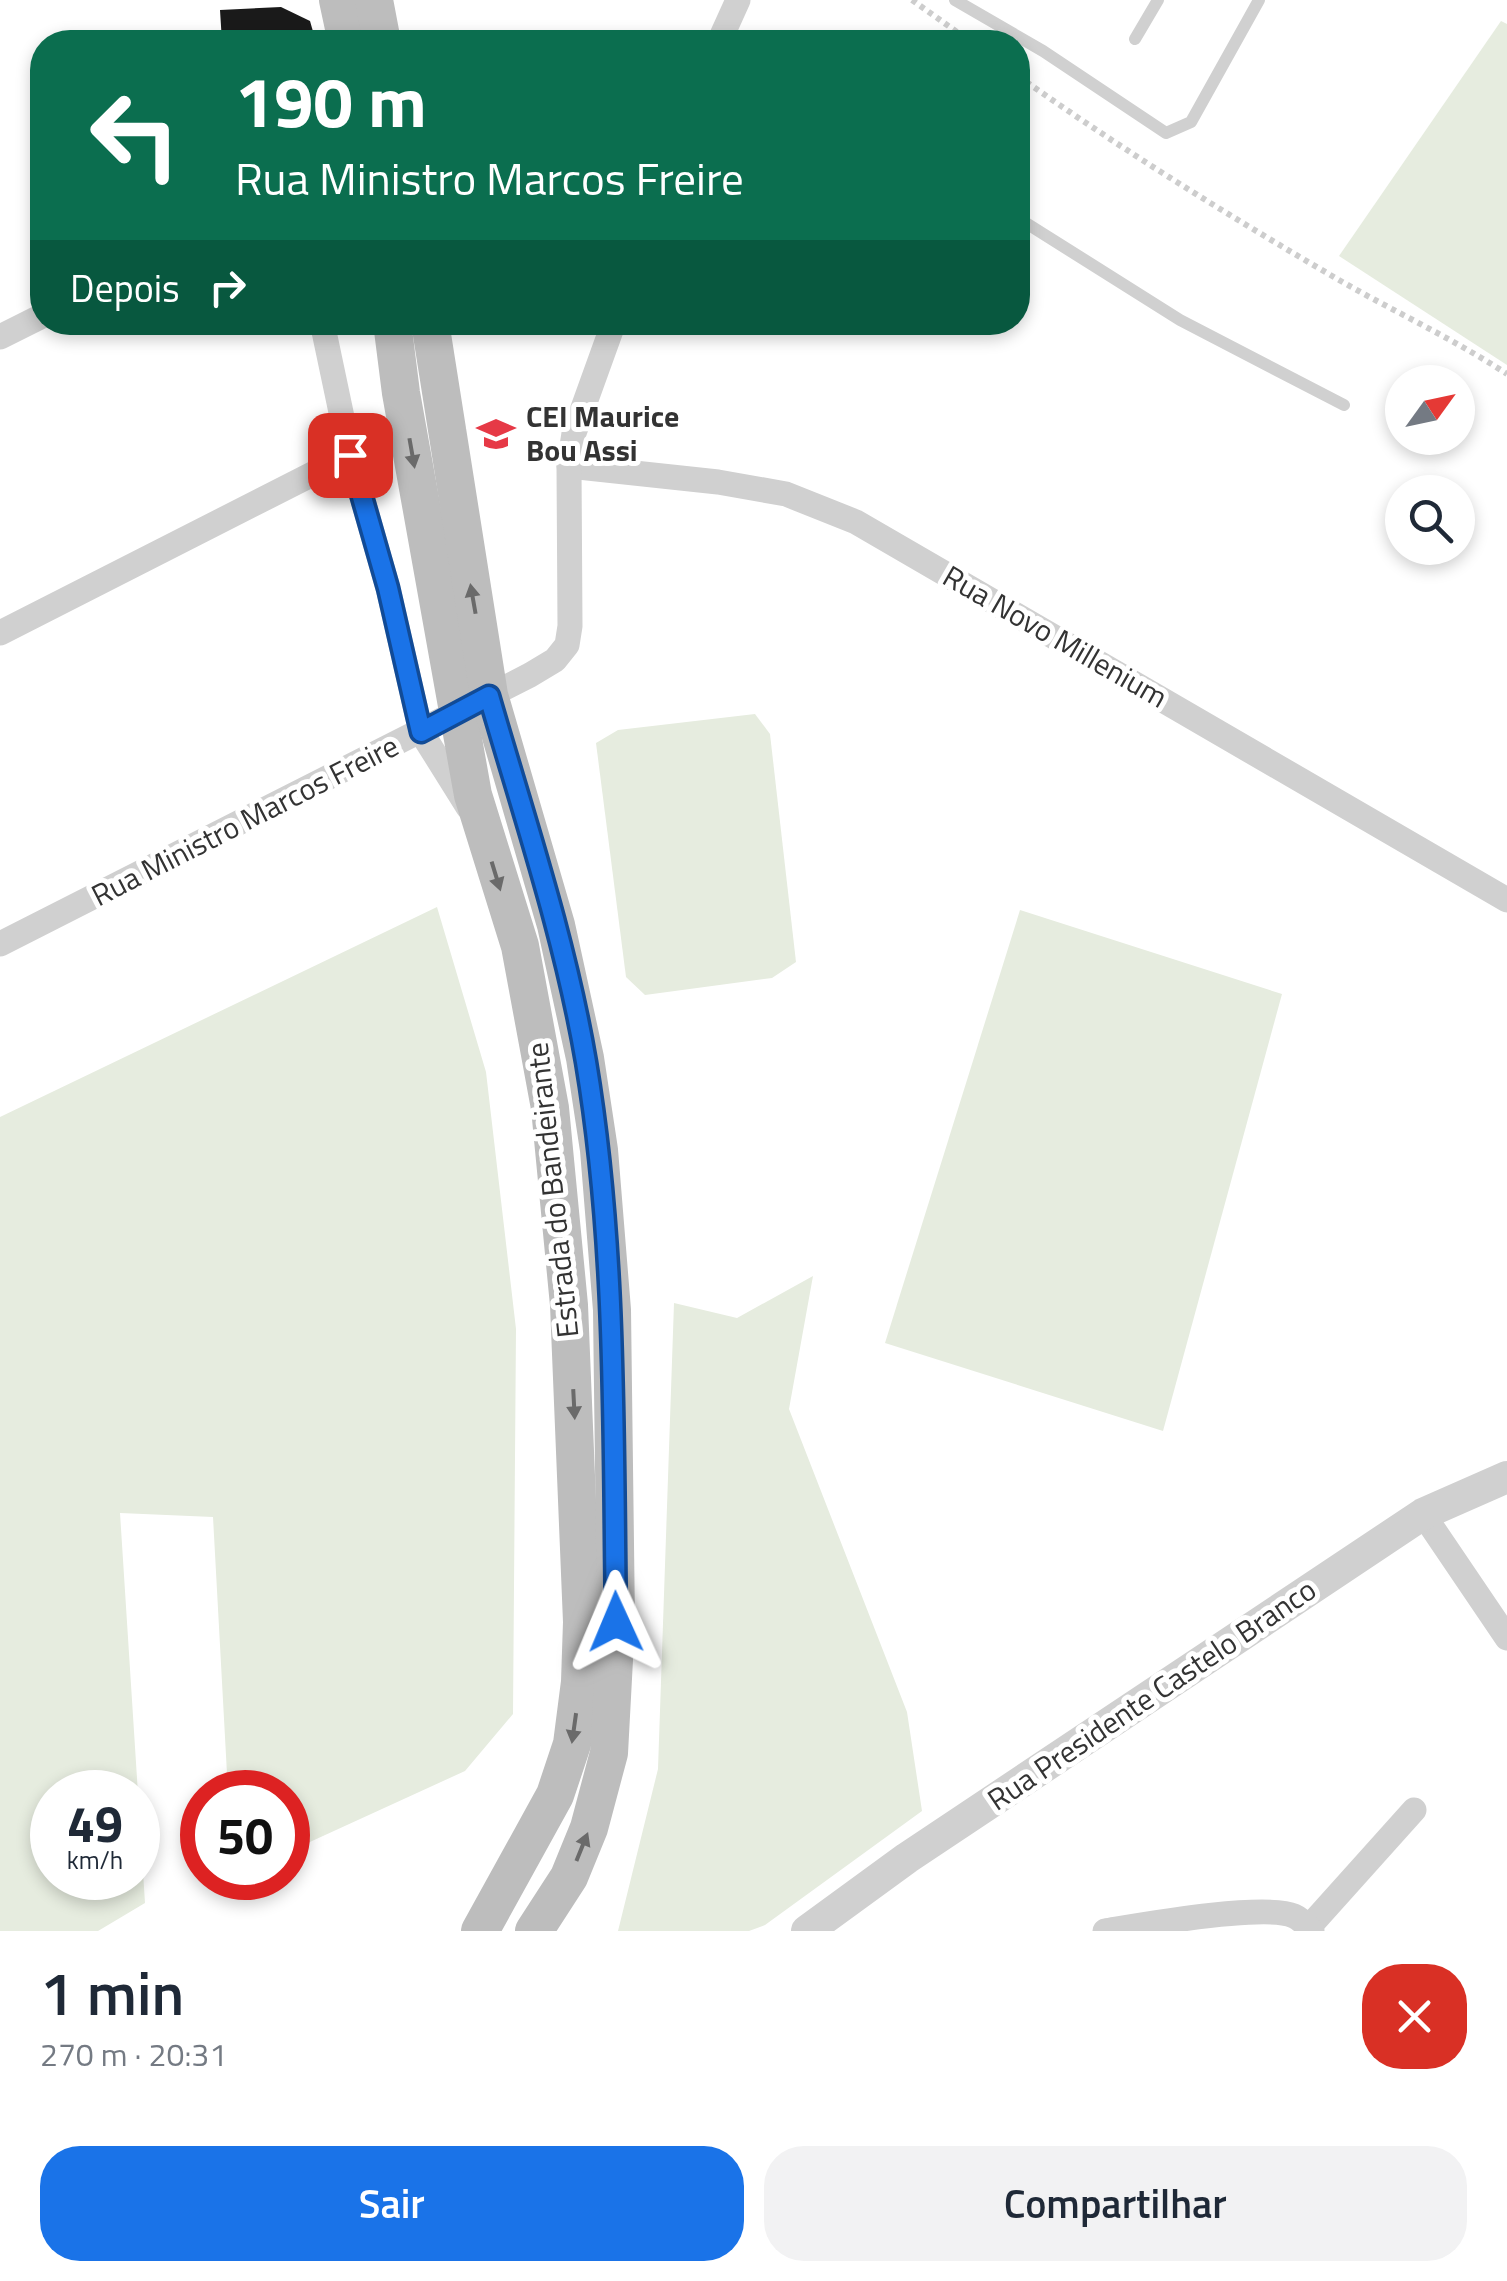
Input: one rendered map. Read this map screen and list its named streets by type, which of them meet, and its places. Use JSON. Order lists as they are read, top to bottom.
{
  "streets": {
    "main road": ["Estrada do Bandeirante"],
    "street": ["Rua Novo Millenium", "Rua Ministro Marcos Freire", "Rua Presidente Castelo Branco"]
  },
  "crossings": [
    ["Rua Novo Millenium", "Rua Ministro Marcos Freire"],
    ["Rua Ministro Marcos Freire", "Estrada do Bandeirante"]
  ],
  "places": {
    "school or university": ["CEI Maurice Bou Assi"]
  },
  "north": "top right",
  "page": {
    "turn": ["190 m", "Rua Ministro Marcos Freire"],
    "then": "Depois",
    "speed": "49 km/h",
    "limit": "50",
    "heading": ["1 min", "270 m · 20:31"],
    "buttons": ["Sair", "Compartilhar"]
  }
}
